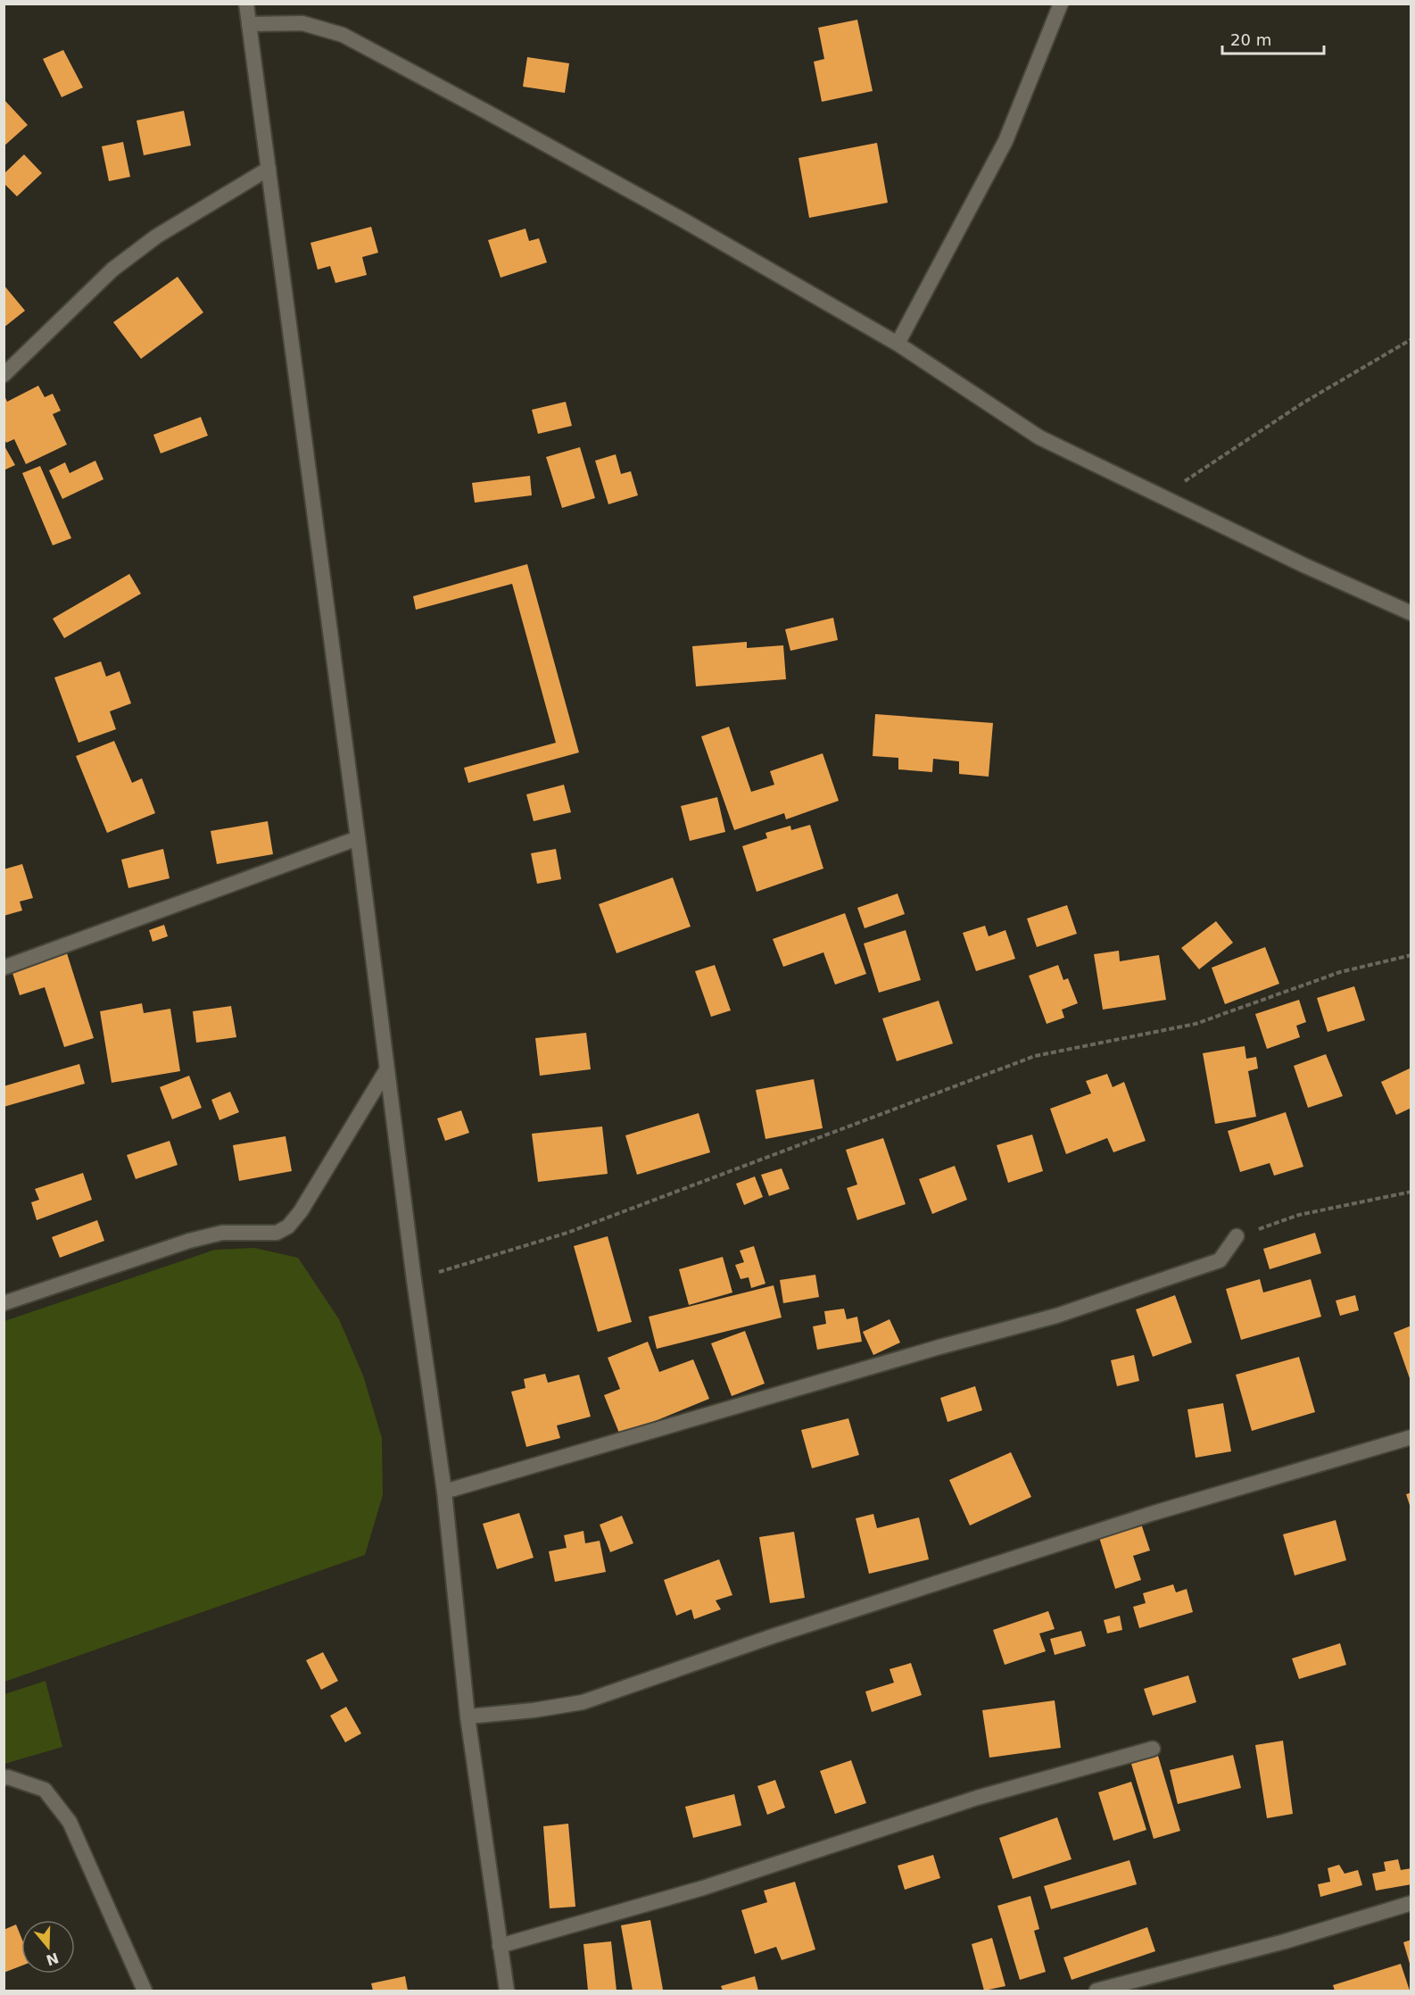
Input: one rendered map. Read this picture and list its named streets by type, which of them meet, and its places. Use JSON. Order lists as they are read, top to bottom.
{
  "scale_bar": "20 m",
  "north": "bottom"
}
